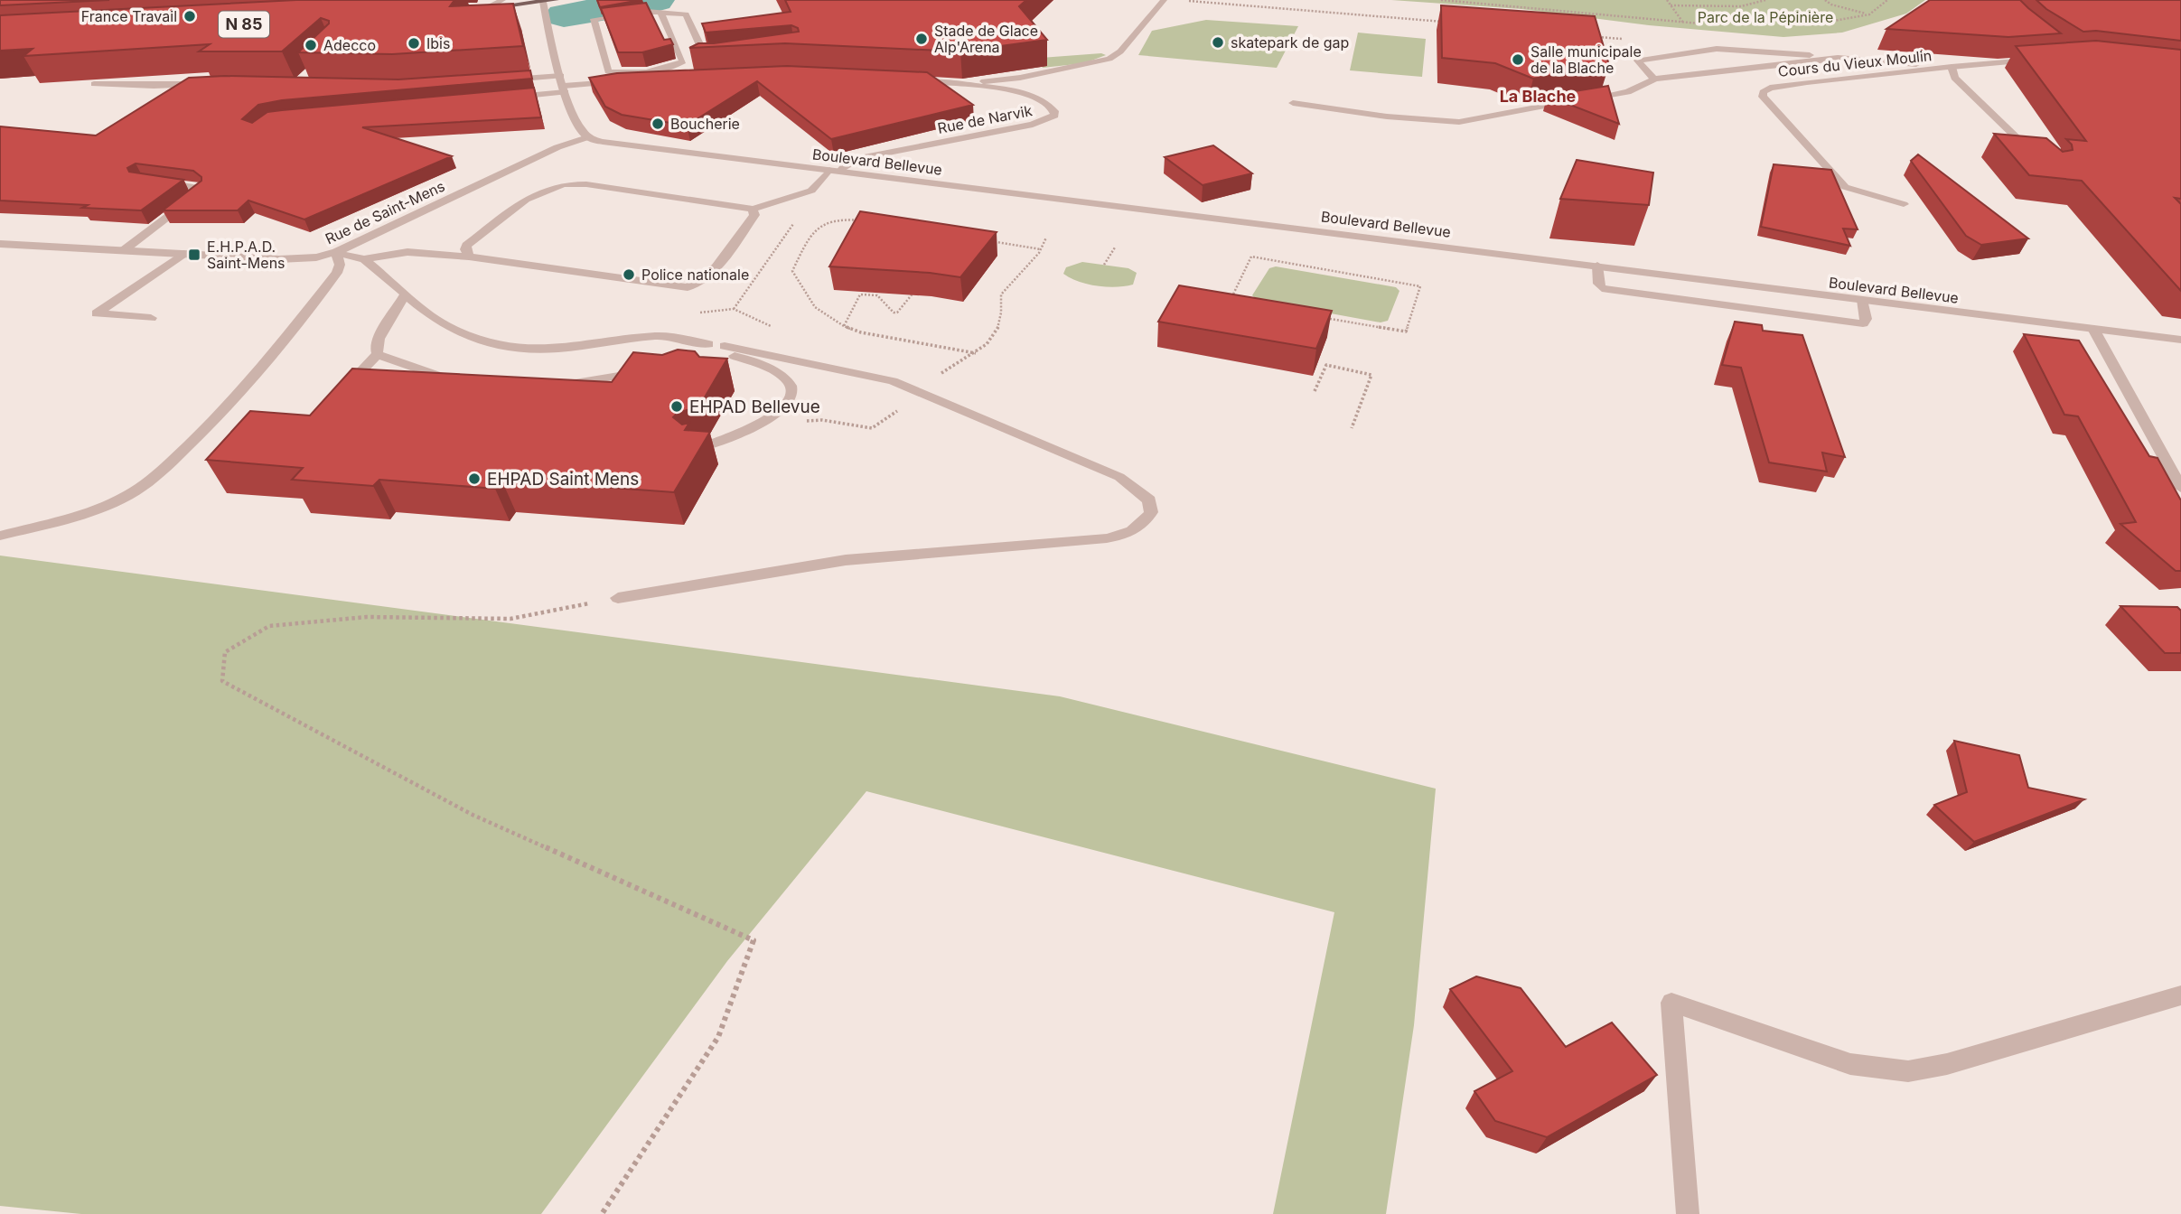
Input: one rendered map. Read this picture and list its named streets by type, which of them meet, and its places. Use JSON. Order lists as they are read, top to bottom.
{
  "streets": {
    "street": [
      "Cours du Vieux Moulin",
      "Rue de Narvik",
      "Boulevard Bellevue",
      "Rue de Saint-Mens"
    ]
  },
  "crossings": [
    ["Rue de Narvik", "Boulevard Bellevue"],
    ["Boulevard Bellevue", "Rue de Saint-Mens"]
  ],
  "districts": ["La Blache"],
  "parks": ["Parc de la Pépinière"],
  "places": {
    "other": [
      "France Travail",
      "Stade de Glace Alp'Arena",
      "skatepark de gap",
      "Ibis",
      "Adecco",
      "Salle municipale de la Blache",
      "Boucherie",
      "Police nationale",
      "EHPAD Bellevue",
      "EHPAD Saint Mens"
    ],
    "transit": ["E.H.P.A.D. Saint-Mens"]
  }
}
